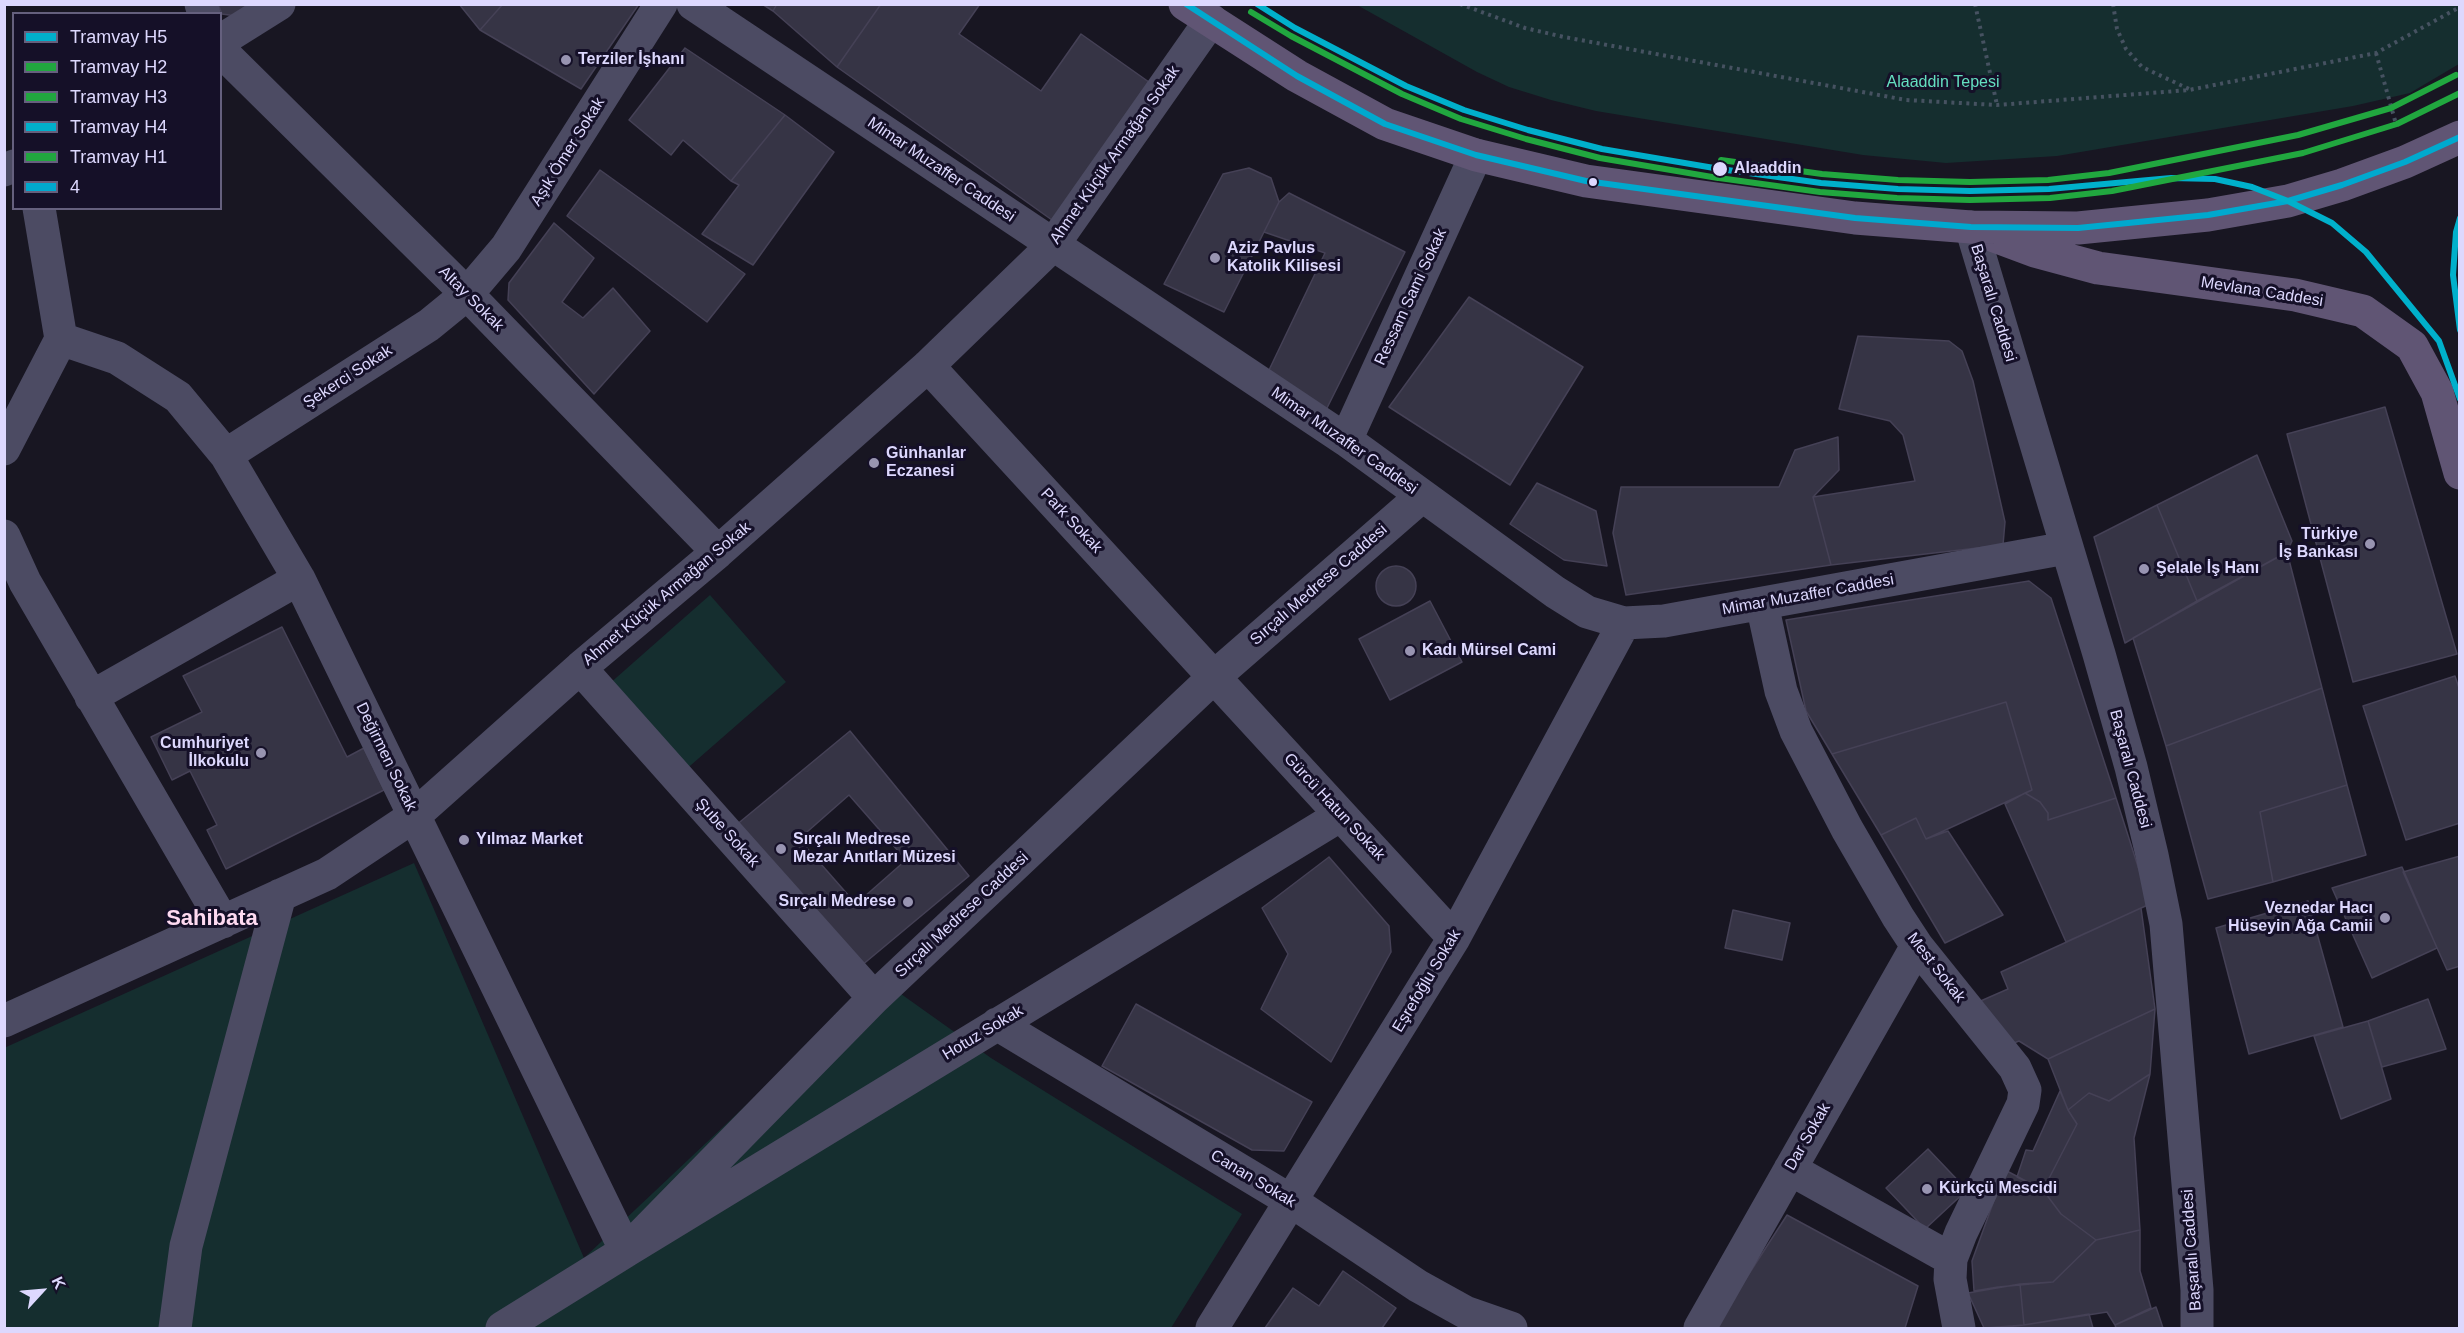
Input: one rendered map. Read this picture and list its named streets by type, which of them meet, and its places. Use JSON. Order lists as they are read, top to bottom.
{
  "streets": {
    "main road": ["Mevlana Caddesi"],
    "street": [
      "Aşık Ömer Sokak",
      "Ahmet Küçük Armağan Sokak",
      "Mimar Muzaffer Caddesi",
      "Ressam Sami Sokak",
      "Altay Sokak",
      "Başaralı Caddesi",
      "Şekerci Sokak",
      "Park Sokak",
      "Sırçalı Medrese Caddesi",
      "Değirmen Sokak",
      "Gürcü Hatun Sokak",
      "Şube Sokak",
      "Mest Sokak",
      "Eşrefoğlu Sokak",
      "Hotuz Sokak",
      "Dar Sokak",
      "Canan Sokak"
    ]
  },
  "crossings": [
    ["Aşık Ömer Sokak", "Altay Sokak"],
    ["Aşık Ömer Sokak", "Şekerci Sokak"],
    ["Ahmet Küçük Armağan Sokak", "Mimar Muzaffer Caddesi"],
    ["Ahmet Küçük Armağan Sokak", "Altay Sokak"],
    ["Ahmet Küçük Armağan Sokak", "Park Sokak"],
    ["Ahmet Küçük Armağan Sokak", "Değirmen Sokak"],
    ["Ahmet Küçük Armağan Sokak", "Şube Sokak"],
    ["Mimar Muzaffer Caddesi", "Ressam Sami Sokak"],
    ["Mimar Muzaffer Caddesi", "Başaralı Caddesi"],
    ["Mimar Muzaffer Caddesi", "Sırçalı Medrese Caddesi"],
    ["Mimar Muzaffer Caddesi", "Mest Sokak"],
    ["Mimar Muzaffer Caddesi", "Eşrefoğlu Sokak"],
    ["Mevlana Caddesi", "Başaralı Caddesi"],
    ["Altay Sokak", "Şekerci Sokak"],
    ["Şekerci Sokak", "Değirmen Sokak"],
    ["Park Sokak", "Sırçalı Medrese Caddesi"],
    ["Park Sokak", "Gürcü Hatun Sokak"],
    ["Sırçalı Medrese Caddesi", "Değirmen Sokak"],
    ["Sırçalı Medrese Caddesi", "Gürcü Hatun Sokak"],
    ["Sırçalı Medrese Caddesi", "Şube Sokak"],
    ["Sırçalı Medrese Caddesi", "Hotuz Sokak"],
    ["Değirmen Sokak", "Hotuz Sokak"],
    ["Gürcü Hatun Sokak", "Eşrefoğlu Sokak"],
    ["Gürcü Hatun Sokak", "Hotuz Sokak"],
    ["Mest Sokak", "Dar Sokak"],
    ["Eşrefoğlu Sokak", "Canan Sokak"],
    ["Hotuz Sokak", "Canan Sokak"]
  ],
  "districts": ["Sahibata"],
  "parks": ["Alaaddin Tepesi"],
  "places": [
    "Terziler İşhanı",
    "Alaaddin",
    "Aziz Pavlus Katolik Kilisesi",
    "Günhanlar Eczanesi",
    "Türkiye İş Bankası",
    "Şelale İş Hanı",
    "Kadı Mürsel Cami",
    "Cumhuriyet İlkokulu",
    "Yılmaz Market",
    "Sırçalı Medrese Mezar Anıtları Müzesi",
    "Sırçalı Medrese",
    "Veznedar Hacı Hüseyin Ağa Camii",
    "Kürkçü Mescidi"
  ],
  "lines": [
    "tram line H4",
    "transit line 4",
    "tram line H1",
    "tram line H3",
    "tram line H2",
    "tram line H5"
  ],
  "legend": [
    "Tramvay H5",
    "Tramvay H2",
    "Tramvay H3",
    "Tramvay H4",
    "Tramvay H1",
    "4"
  ],
  "north": "top right"
}
